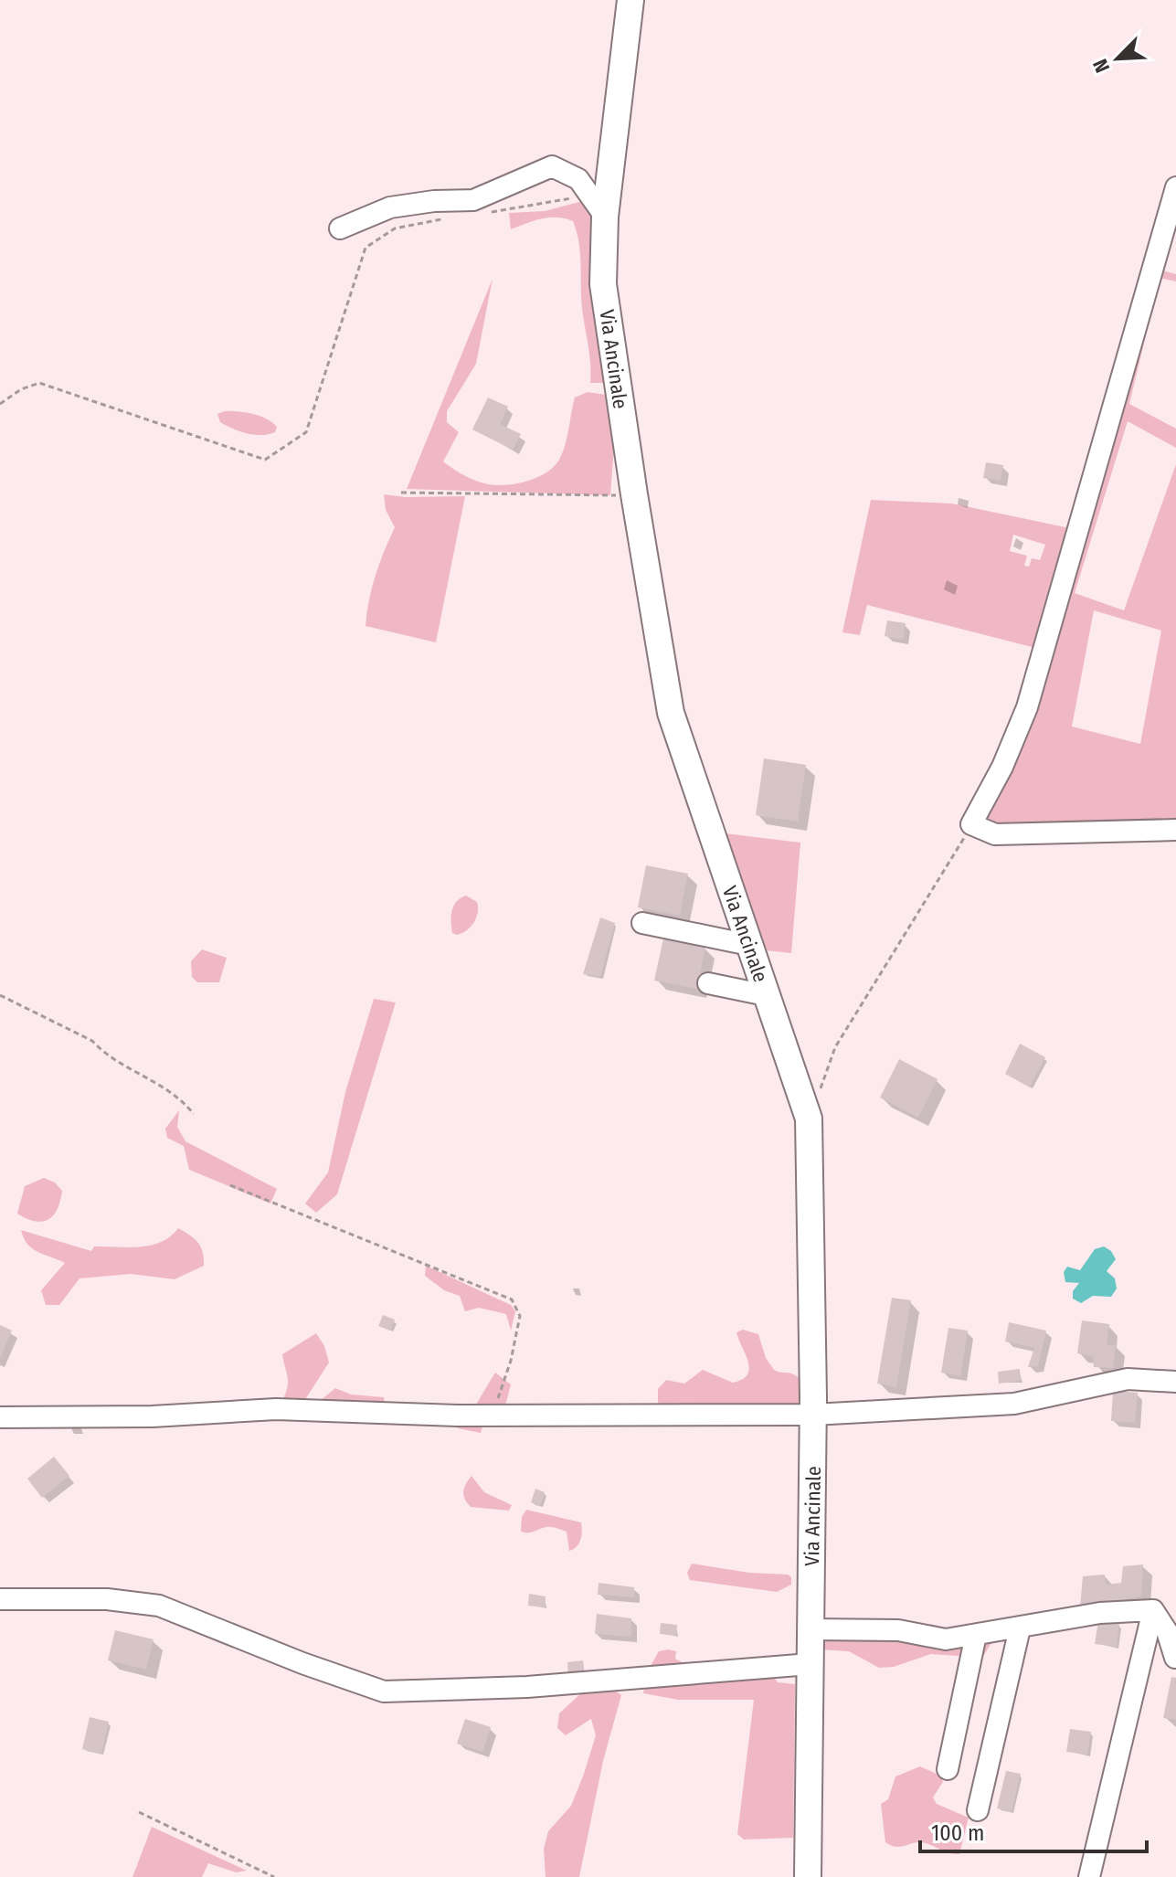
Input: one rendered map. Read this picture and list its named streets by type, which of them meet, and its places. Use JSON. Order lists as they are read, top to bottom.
{
  "streets": {
    "main road": ["Via Ancinale"]
  },
  "scale_bar": "100 m",
  "north": "bottom left"
}
